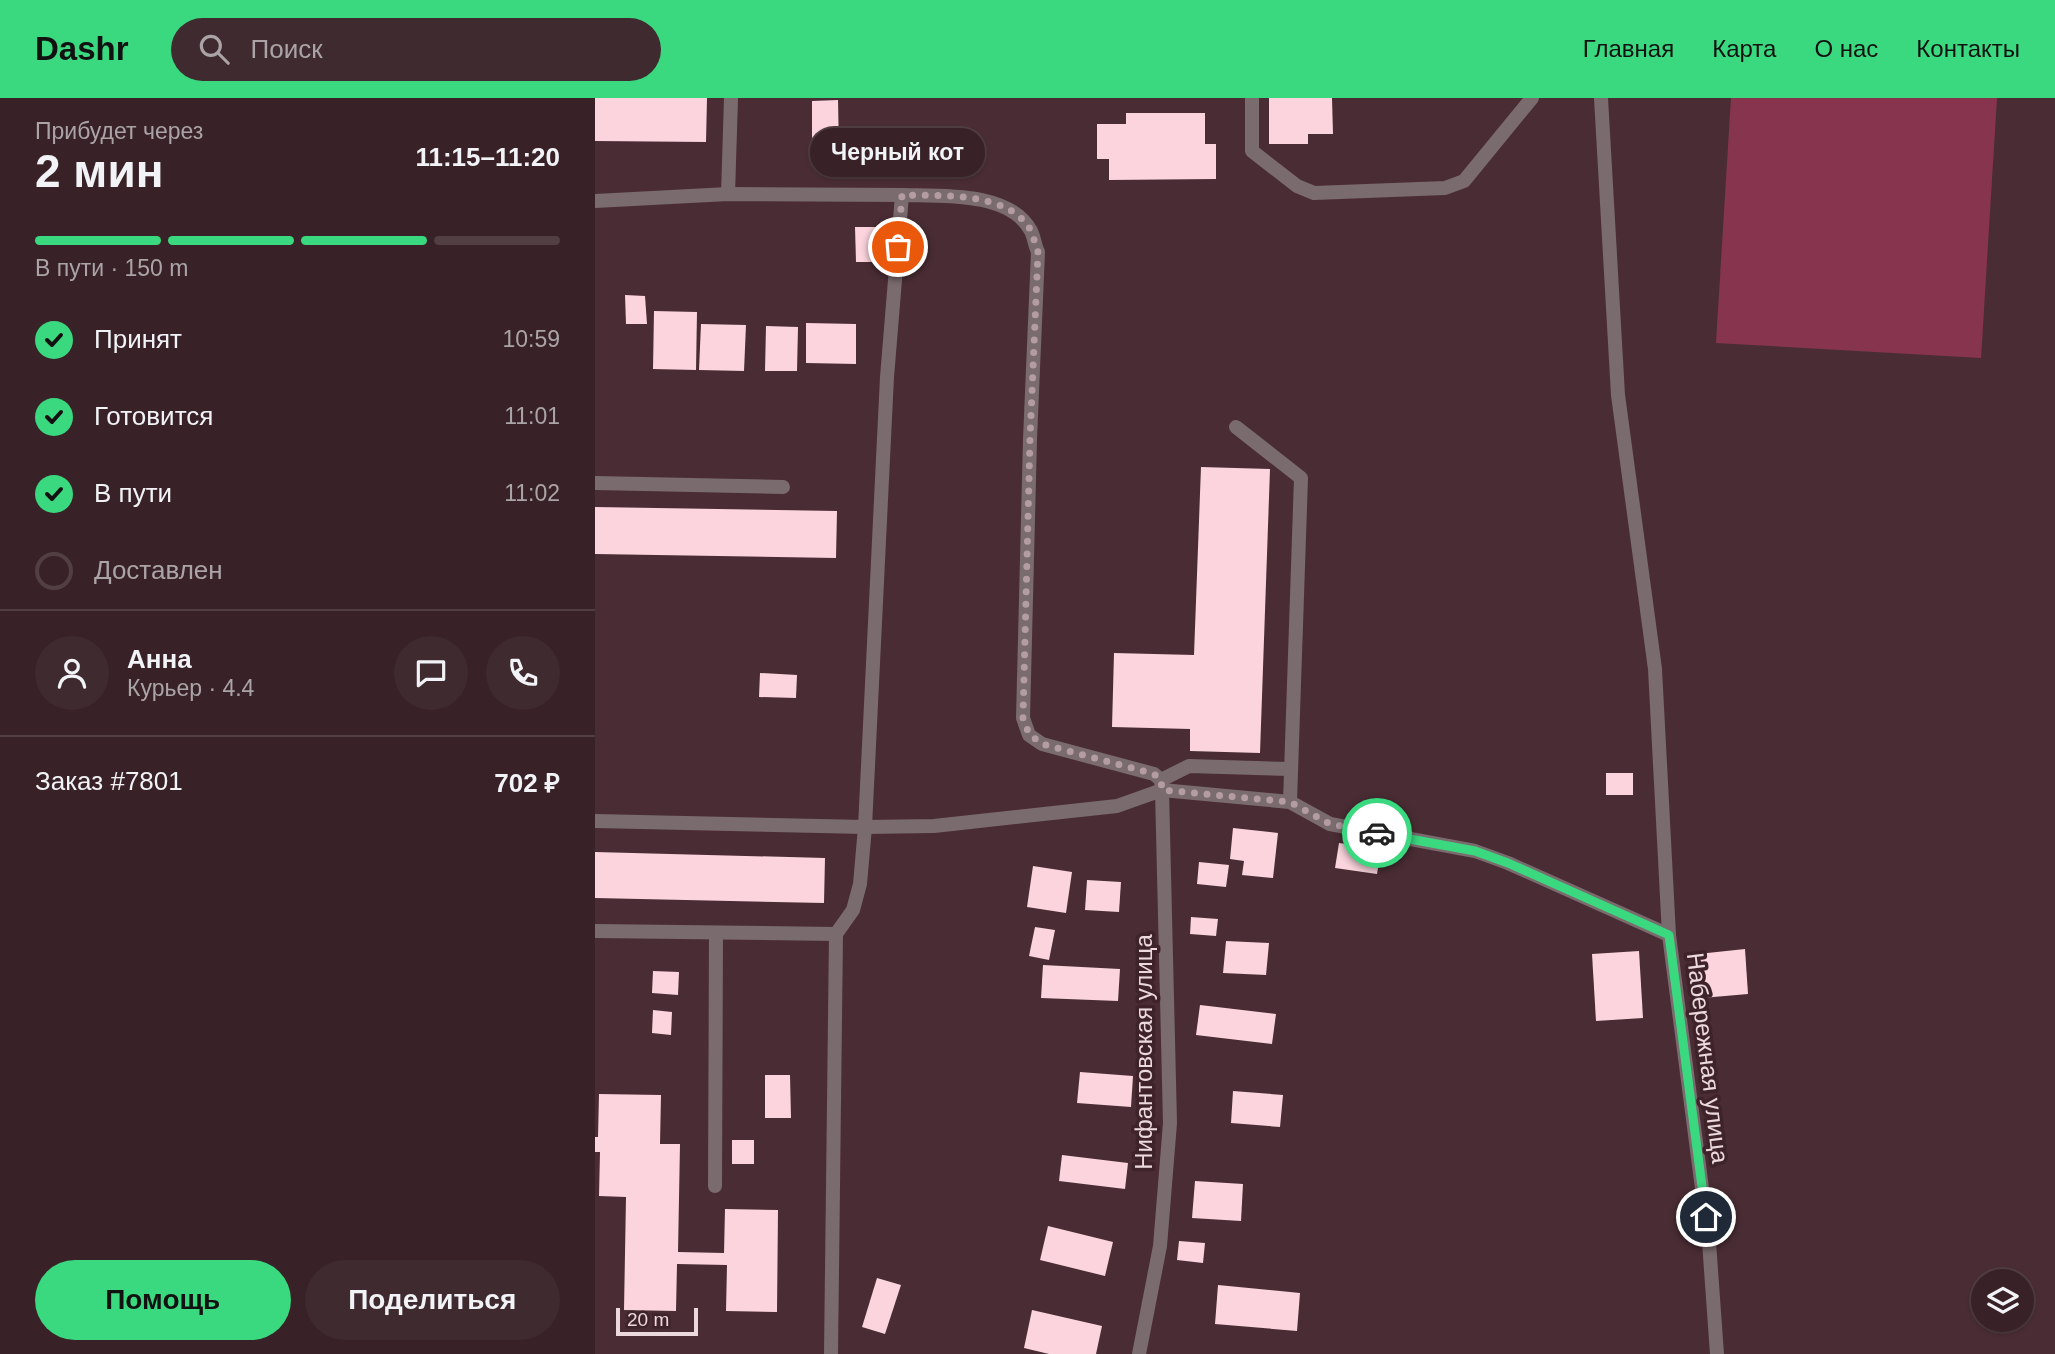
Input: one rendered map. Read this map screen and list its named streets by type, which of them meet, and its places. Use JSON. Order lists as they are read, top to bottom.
{
  "streets": {
    "street": ["Нифантовская улица", "Набережная улица"]
  },
  "places": ["Черный кот"],
  "scale_bar": "20 m",
  "page": {
    "header": "Dashr",
    "search": "Поиск",
    "nav": [
      "Главная",
      "Карта",
      "О нас",
      "Контакты"
    ],
    "heading": ["2 мин", "Прибудет через", "11:15–11:20"],
    "panel": [
      "Анна",
      "Курьер · 4.4",
      "Заказ #7801",
      "702 ₽"
    ],
    "bubble": "Черный кот",
    "bar": "В пути · 150 m",
    "list": [
      ["Принят", "10:59"],
      ["Готовится", "11:01"],
      ["В пути", "11:02"],
      "Доставлен"
    ],
    "buttons": ["Помощь", "Поделиться"],
    "scale": "20 m"
  }
}
